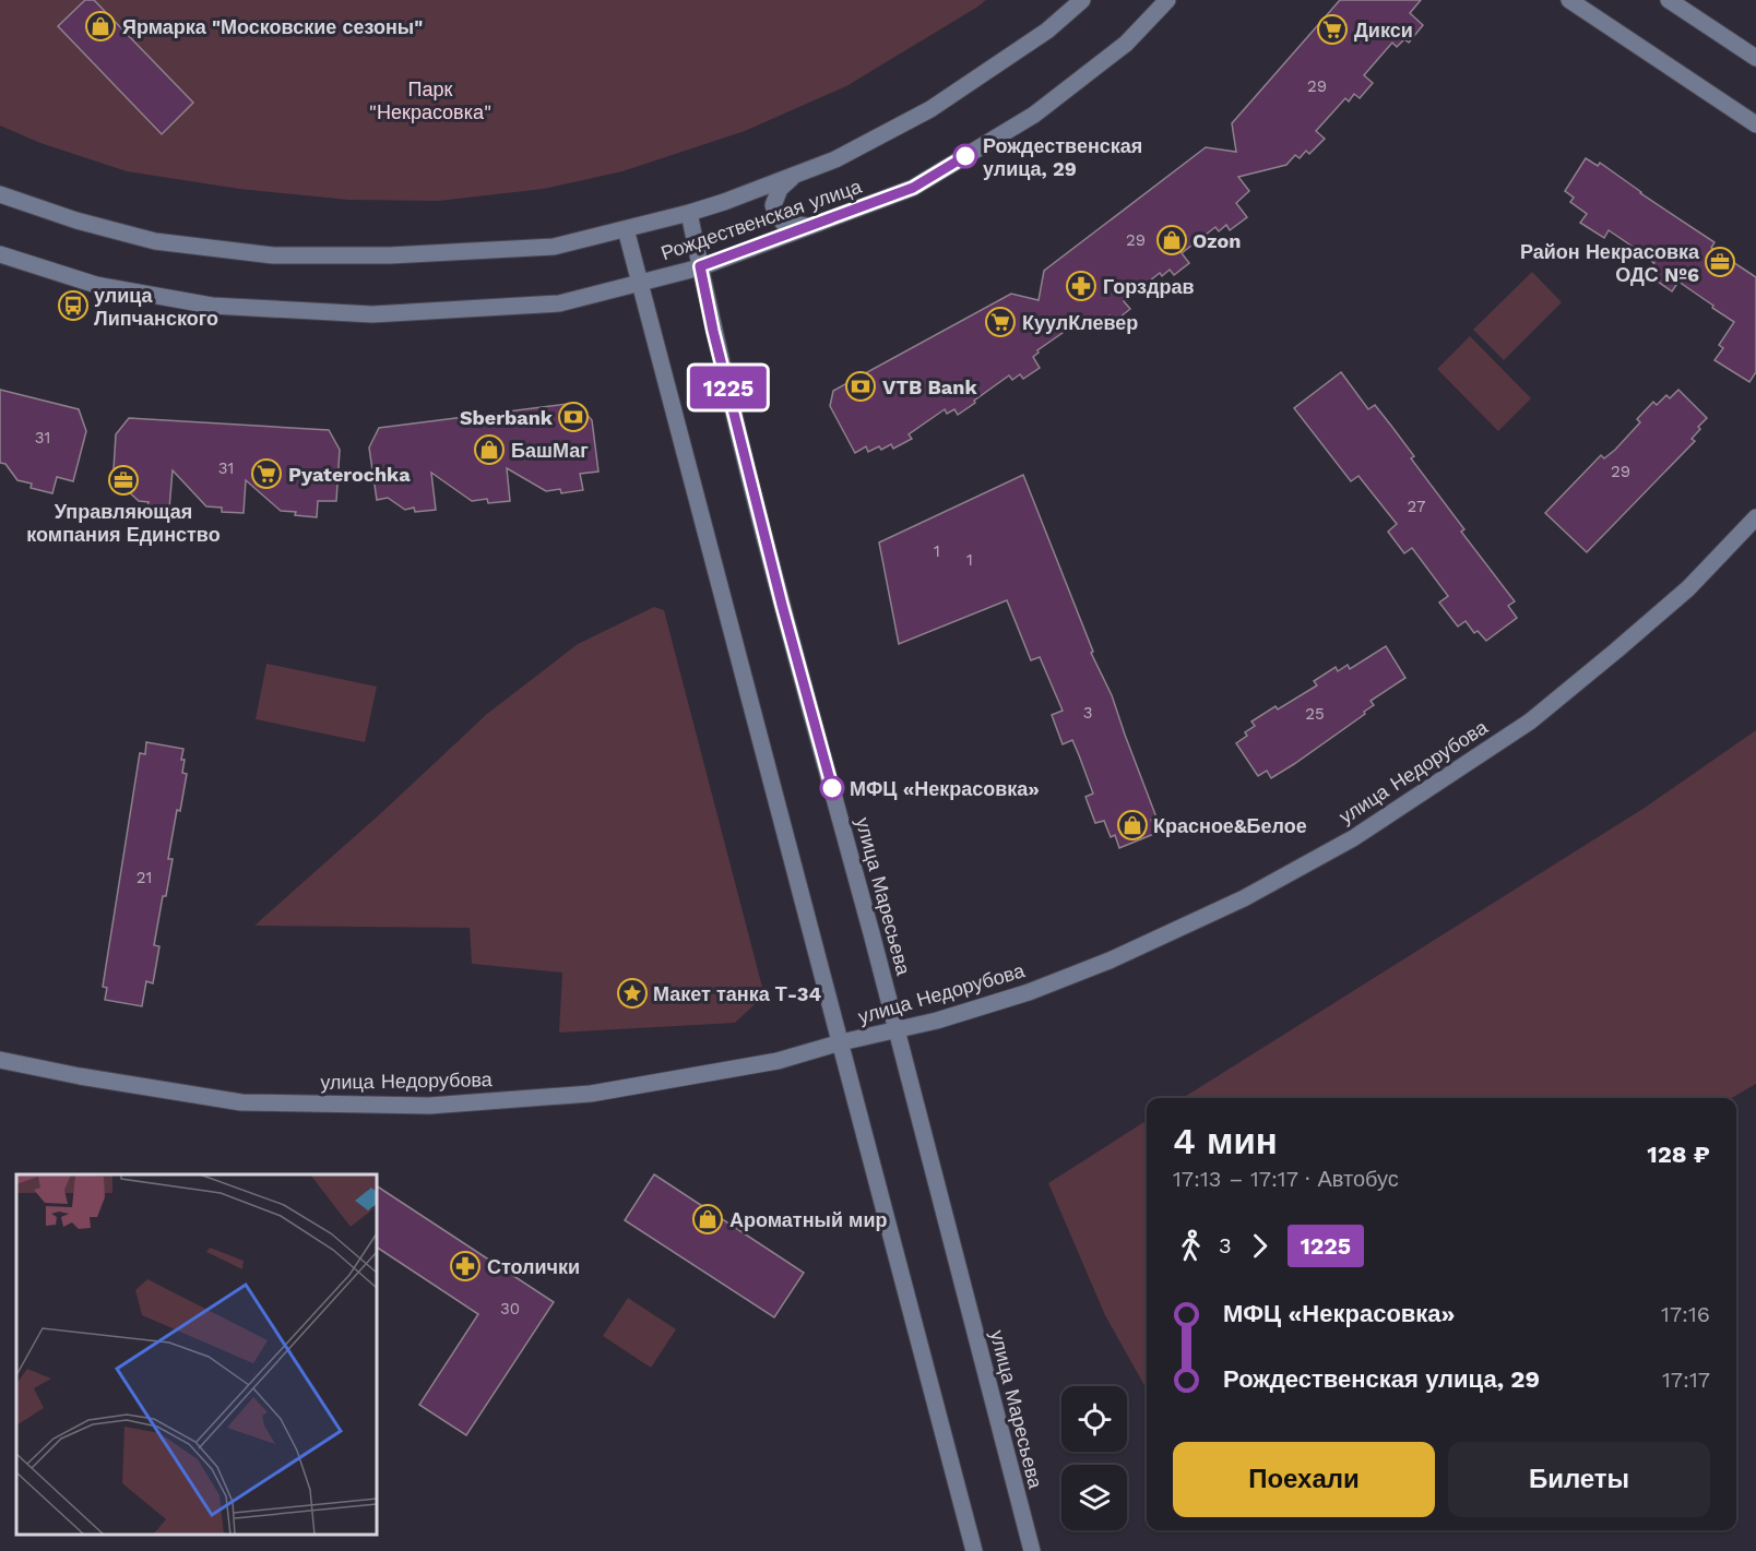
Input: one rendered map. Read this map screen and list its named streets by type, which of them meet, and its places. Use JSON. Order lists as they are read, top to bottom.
{
  "streets": {
    "street": ["Рождественская улица", "улица Недорубова", "улица Маресьева"]
  },
  "crossings": [
    ["Рождественская улица", "улица Маресьева"],
    ["улица Недорубова", "улица Маресьева"]
  ],
  "parks": ["Парк \"Некрасовка\""],
  "places": {
    "shop": [
      "Ярмарка \"Московские сезоны\"",
      "Ozon",
      "БашМаг",
      "Красное&Белое",
      "Ароматный мир"
    ],
    "supermarket": ["Дикси", "КуулКлевер", "Pyaterochka"],
    "other": ["Рождественская улица, 29", "МФЦ «Некрасовка»"],
    "office": ["Район Некрасовка ОДС №6", "Управляющая компания Единство"],
    "pharmacy": ["Горздрав", "Столички"],
    "bus stop": ["улица Липчанского"],
    "bank": ["VTB Bank", "Sberbank"],
    "place": ["Макет танка Т-34"]
  },
  "lines": ["bus line 1225"],
  "house_numbers": [
    "29",
    "29",
    "31",
    "31",
    "29",
    "27",
    "1",
    "1",
    "3",
    "25",
    "21",
    "30"
  ],
  "page": {
    "on_map": "1225",
    "heading": ["4 мин", "17:13 – 17:17 · Автобус", "128 ₽"],
    "legs": ["3", "1225"],
    "list": [
      {
        "name": "МФЦ «Некрасовка»",
        "value": "17:16"
      },
      {
        "name": "Рождественская улица, 29",
        "value": "17:17"
      }
    ],
    "buttons": ["Поехали", "Билеты"]
  }
}
